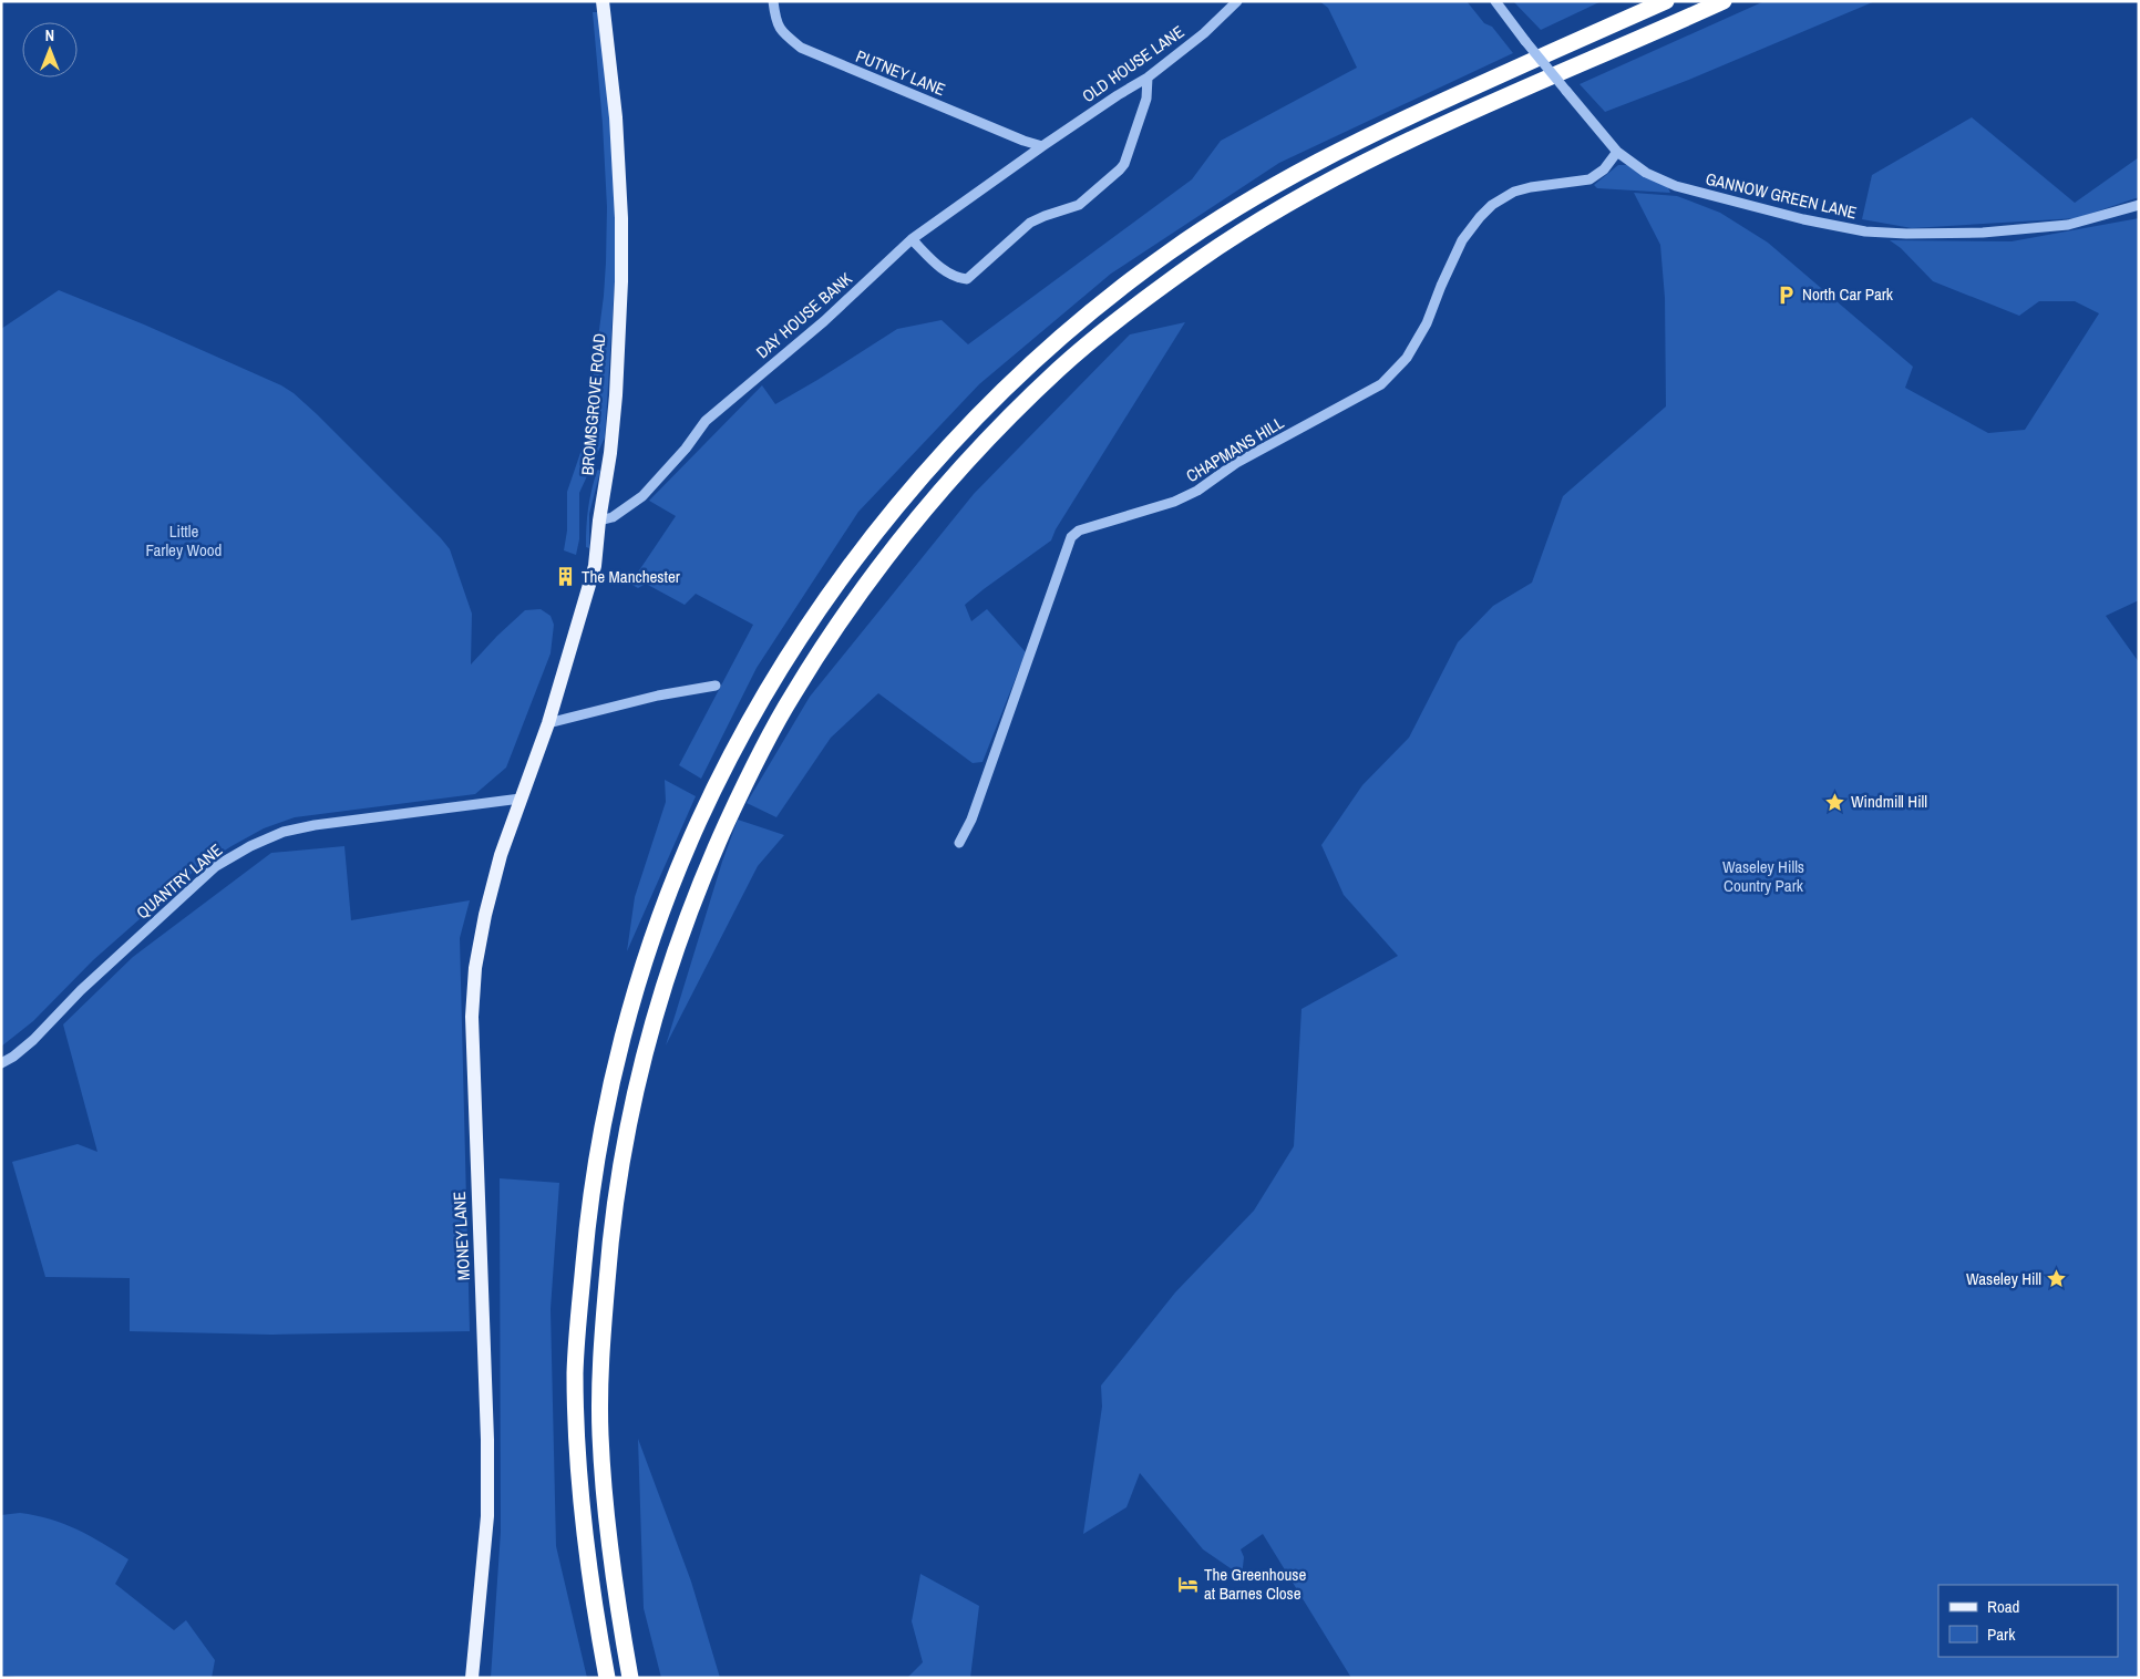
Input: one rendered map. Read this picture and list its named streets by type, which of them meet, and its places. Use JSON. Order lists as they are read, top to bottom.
{
  "streets": {
    "main road": ["BROMSGROVE ROAD", "MONEY LANE"],
    "street": [
      "OLD HOUSE LANE",
      "PUTNEY LANE",
      "GANNOW GREEN LANE",
      "DAY HOUSE BANK",
      "CHAPMANS HILL",
      "QUANTRY LANE"
    ]
  },
  "crossings": [
    ["OLD HOUSE LANE", "PUTNEY LANE"],
    ["OLD HOUSE LANE", "DAY HOUSE BANK"],
    ["PUTNEY LANE", "DAY HOUSE BANK"],
    ["GANNOW GREEN LANE", "CHAPMANS HILL"],
    ["DAY HOUSE BANK", "BROMSGROVE ROAD"],
    ["BROMSGROVE ROAD", "QUANTRY LANE"],
    ["BROMSGROVE ROAD", "MONEY LANE"],
    ["QUANTRY LANE", "MONEY LANE"]
  ],
  "parks": ["Little Farley Wood", "Waseley Hills Country Park"],
  "places": {
    "parking": ["North Car Park"],
    "building": ["The Manchester"],
    "place": ["Windmill Hill", "Waseley Hill"],
    "hotel": ["The Greenhouse at Barnes Close"]
  },
  "legend": ["Road", "Park"],
  "north": "top"
}
